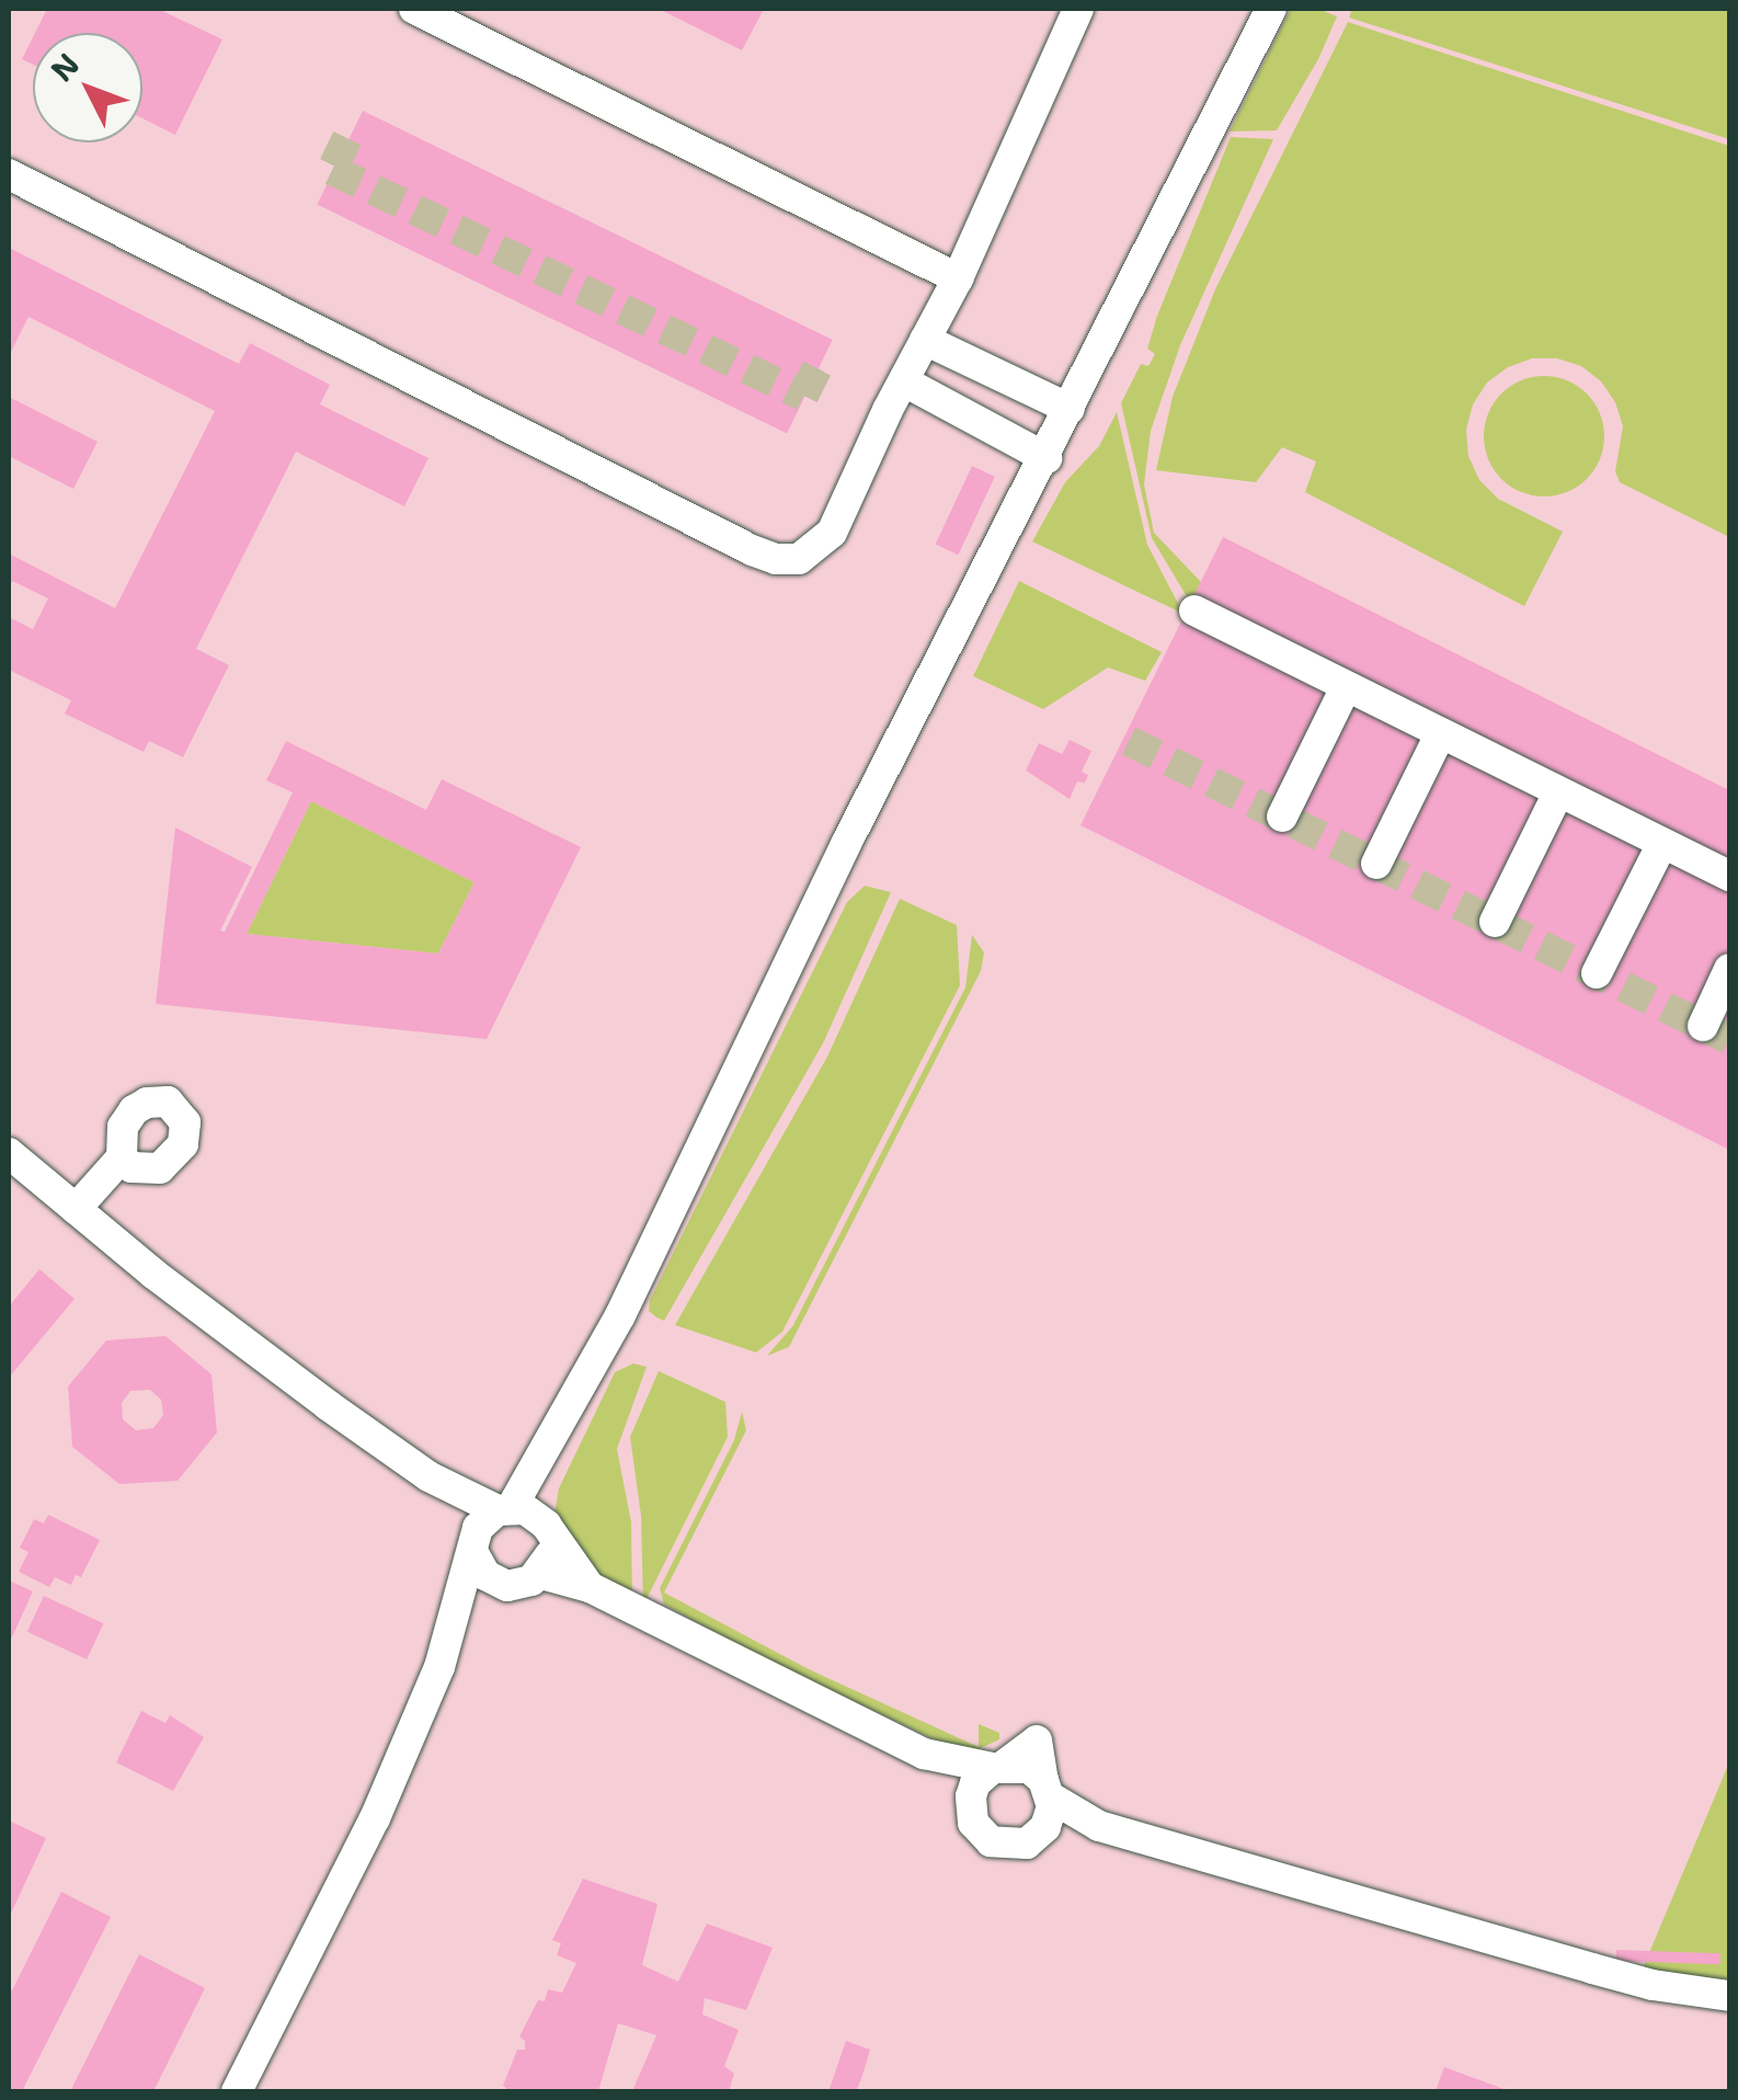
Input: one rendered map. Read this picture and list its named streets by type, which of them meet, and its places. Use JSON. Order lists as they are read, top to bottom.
{
  "north": "top left"
}
